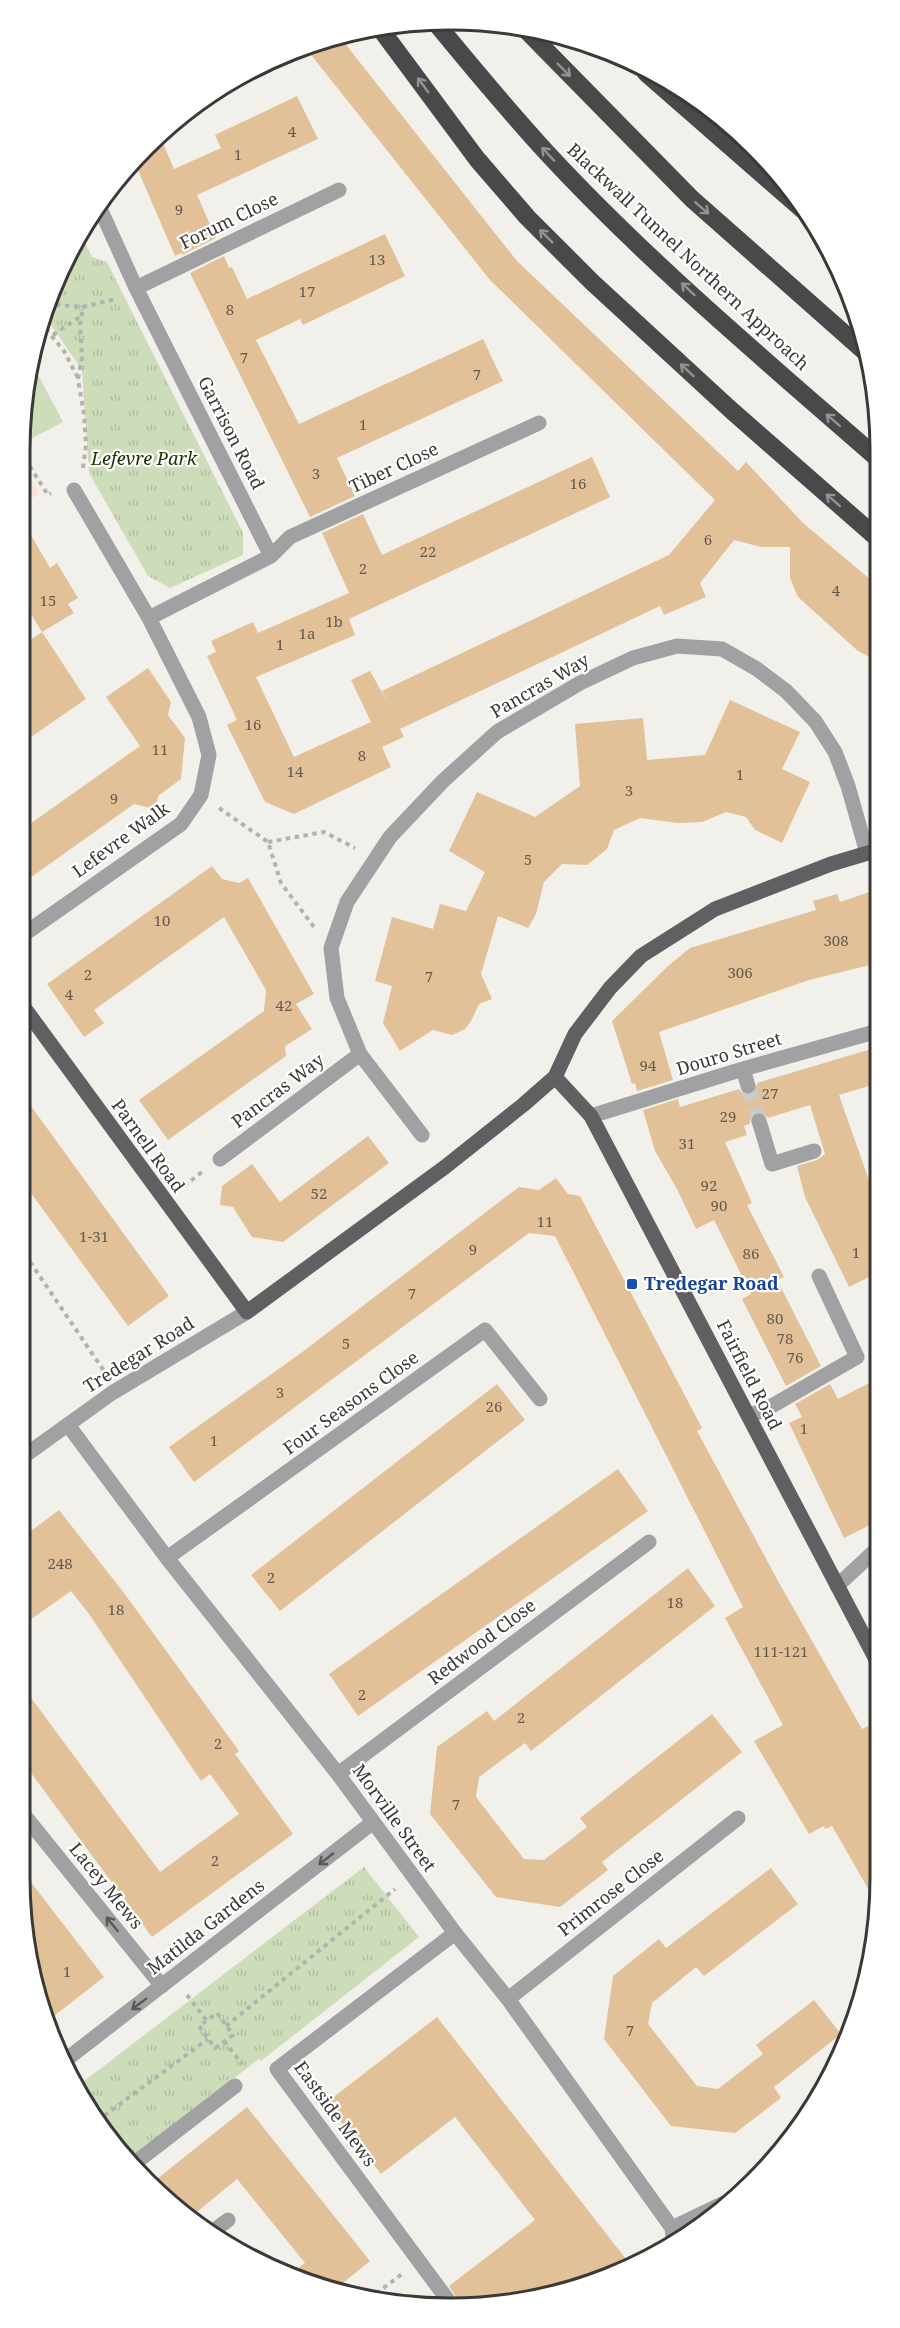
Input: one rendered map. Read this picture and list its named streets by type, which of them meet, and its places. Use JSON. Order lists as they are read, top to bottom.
{
  "streets": {
    "highway": ["Blackwall Tunnel Northern Approach"],
    "main road": ["Parnell Road", "Tredegar Road", "Fairfield Road"],
    "street": [
      "Forum Close",
      "Garrison Road",
      "Tiber Close",
      "Pancras Way",
      "Lefevre Walk",
      "Douro Street",
      "Four Seasons Close",
      "Redwood Close",
      "Morville Street",
      "Lacey Mews",
      "Primrose Close",
      "Matilda Gardens",
      "Eastside Mews"
    ]
  },
  "crossings": [
    ["Forum Close", "Garrison Road"],
    ["Garrison Road", "Tiber Close"],
    ["Douro Street", "Fairfield Road"],
    ["Parnell Road", "Tredegar Road"],
    ["Tredegar Road", "Fairfield Road"],
    ["Tredegar Road", "Morville Street"],
    ["Four Seasons Close", "Morville Street"],
    ["Redwood Close", "Morville Street"],
    ["Morville Street", "Primrose Close"],
    ["Morville Street", "Matilda Gardens"],
    ["Morville Street", "Eastside Mews"],
    ["Lacey Mews", "Matilda Gardens"]
  ],
  "one_way": ["Lacey Mews", "Matilda Gardens"],
  "parks": ["Lefevre Park"],
  "places": {
    "transit": ["Tredegar Road"]
  },
  "house_numbers": [
    "4",
    "1",
    "9",
    "13",
    "17",
    "8",
    "7",
    "7",
    "1",
    "3",
    "16",
    "6",
    "22",
    "2",
    "4",
    "15",
    "1b",
    "1a",
    "1",
    "16",
    "11",
    "8",
    "14",
    "1",
    "3",
    "9",
    "5",
    "10",
    "308",
    "306",
    "2",
    "7",
    "4",
    "42",
    "94",
    "27",
    "29",
    "31",
    "92",
    "52",
    "90",
    "11",
    "1-31",
    "9",
    "1",
    "86",
    "7",
    "80",
    "78",
    "5",
    "76",
    "3",
    "26",
    "1",
    "1",
    "248",
    "2",
    "18",
    "18",
    "111-121",
    "2",
    "2",
    "2",
    "7",
    "2",
    "1",
    "7"
  ]
}
